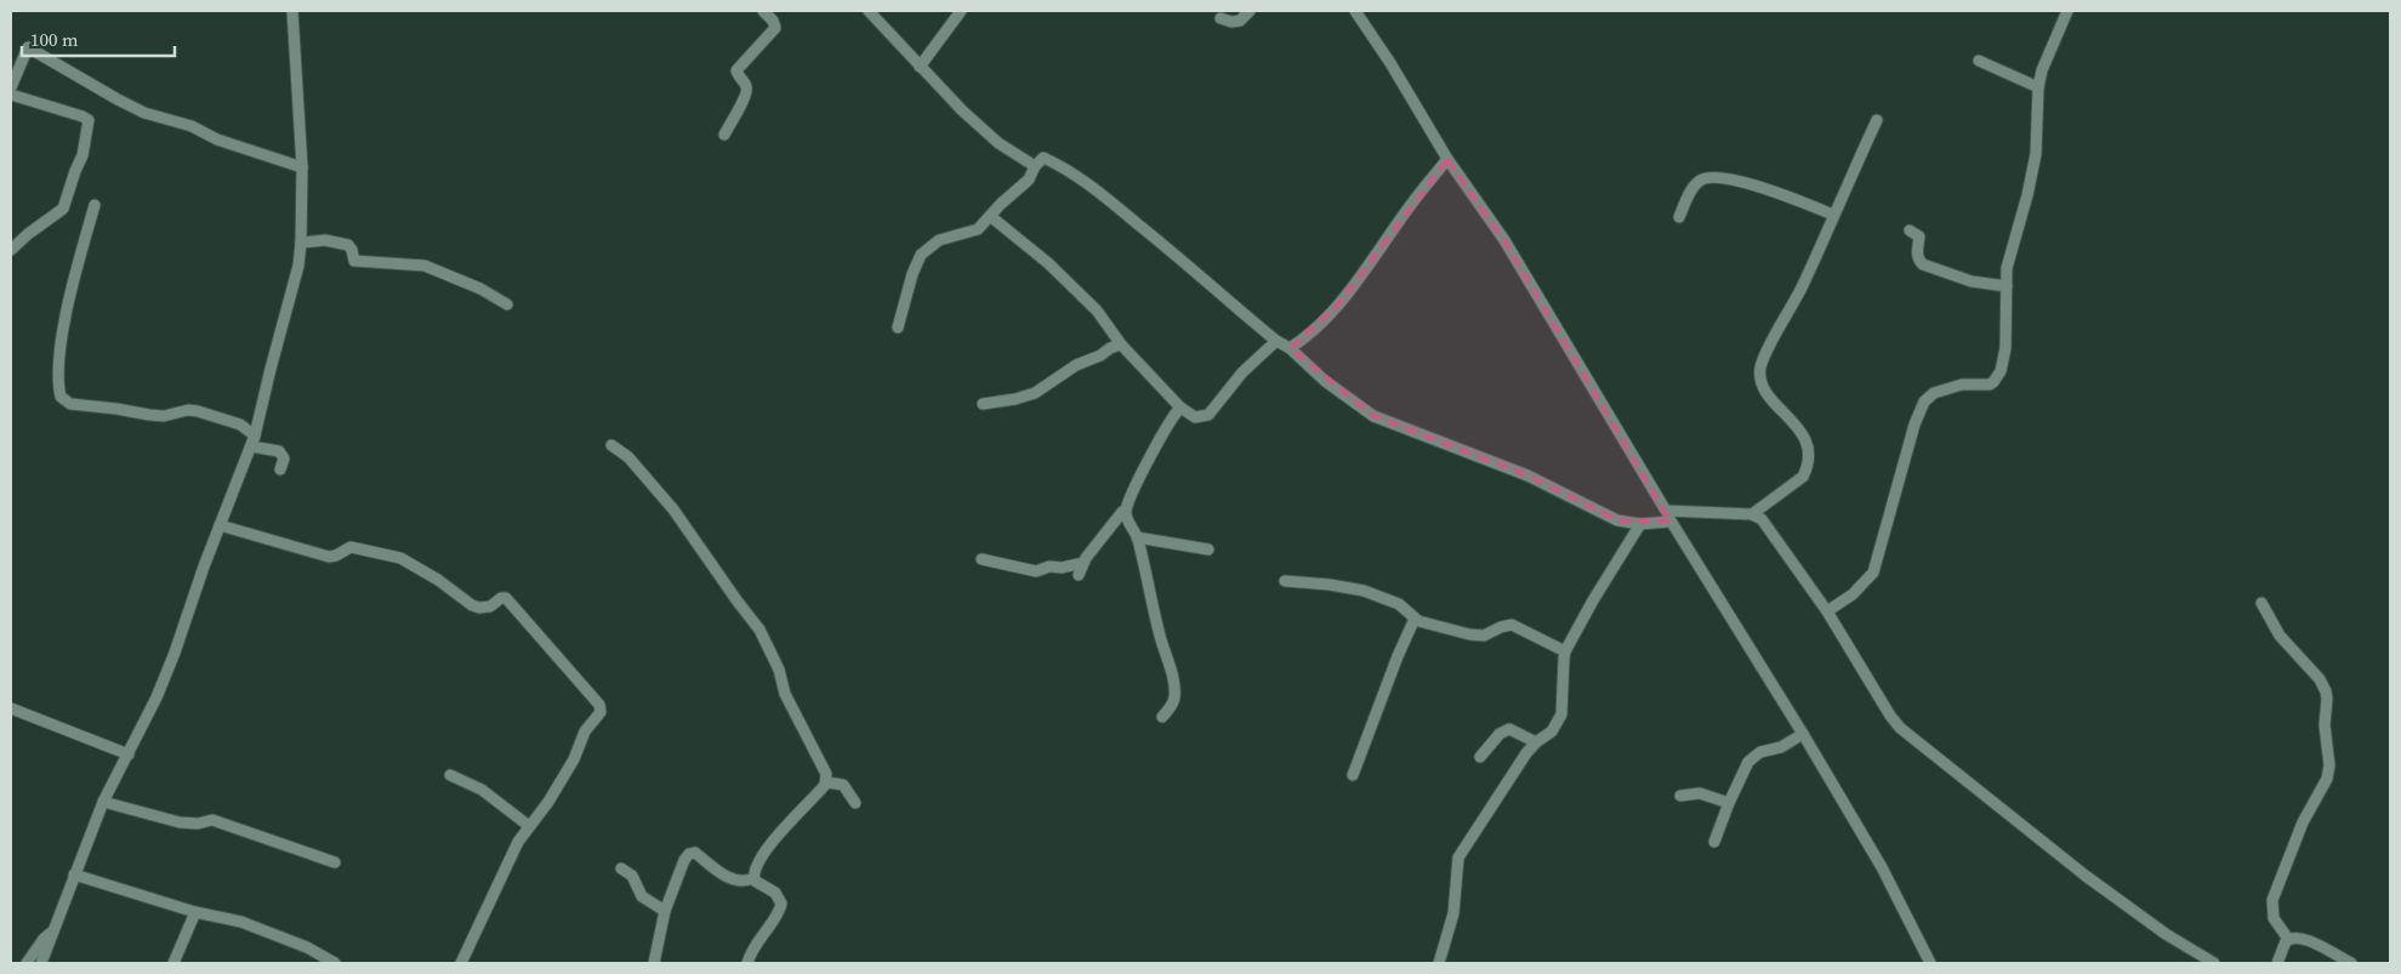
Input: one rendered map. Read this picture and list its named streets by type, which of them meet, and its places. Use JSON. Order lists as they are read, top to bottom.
{
  "scale_bar": "100 m"
}
